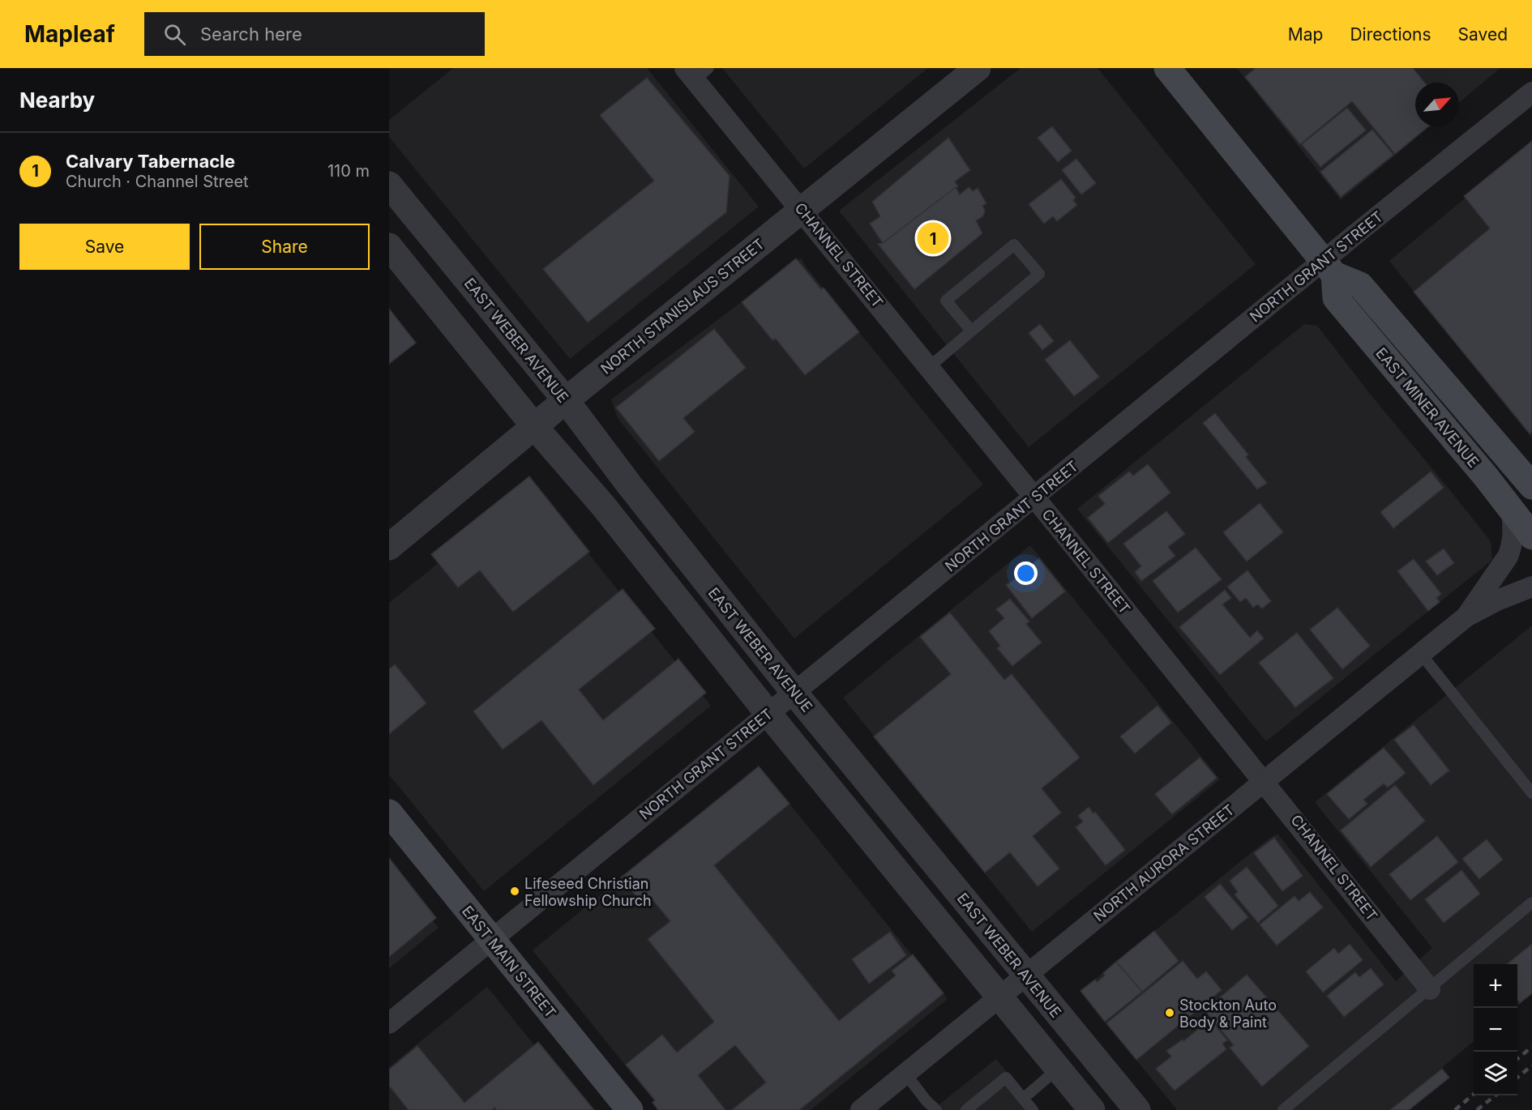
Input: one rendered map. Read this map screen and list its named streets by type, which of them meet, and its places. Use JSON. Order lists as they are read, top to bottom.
{
  "streets": {
    "main road": ["EAST MINER AVENUE", "EAST MAIN STREET"],
    "street": [
      "CHANNEL STREET",
      "NORTH GRANT STREET",
      "NORTH STANISLAUS STREET",
      "EAST WEBER AVENUE",
      "NORTH AURORA STREET"
    ]
  },
  "crossings": [
    ["CHANNEL STREET", "NORTH GRANT STREET"],
    ["CHANNEL STREET", "NORTH STANISLAUS STREET"],
    ["CHANNEL STREET", "NORTH AURORA STREET"],
    ["NORTH GRANT STREET", "EAST WEBER AVENUE"],
    ["NORTH GRANT STREET", "EAST MINER AVENUE"],
    ["NORTH GRANT STREET", "EAST MAIN STREET"],
    ["NORTH STANISLAUS STREET", "EAST WEBER AVENUE"],
    ["EAST WEBER AVENUE", "NORTH AURORA STREET"],
    ["EAST MINER AVENUE", "NORTH AURORA STREET"]
  ],
  "places": ["Lifeseed Christian Fellowship Church", "Stockton Auto Body & Paint"],
  "north": "top right",
  "page": {
    "header": "Mapleaf",
    "search": "Search here",
    "nav": ["Map", "Directions", "Saved"],
    "heading": "Nearby",
    "list": [
      {
        "mark": "1",
        "name": "Calvary Tabernacle",
        "note": "Church · Channel Street",
        "value": "110 m"
      }
    ],
    "buttons": ["Save", "Share"],
    "pins": "1",
    "map_buttons": ["+", "−"]
  }
}
